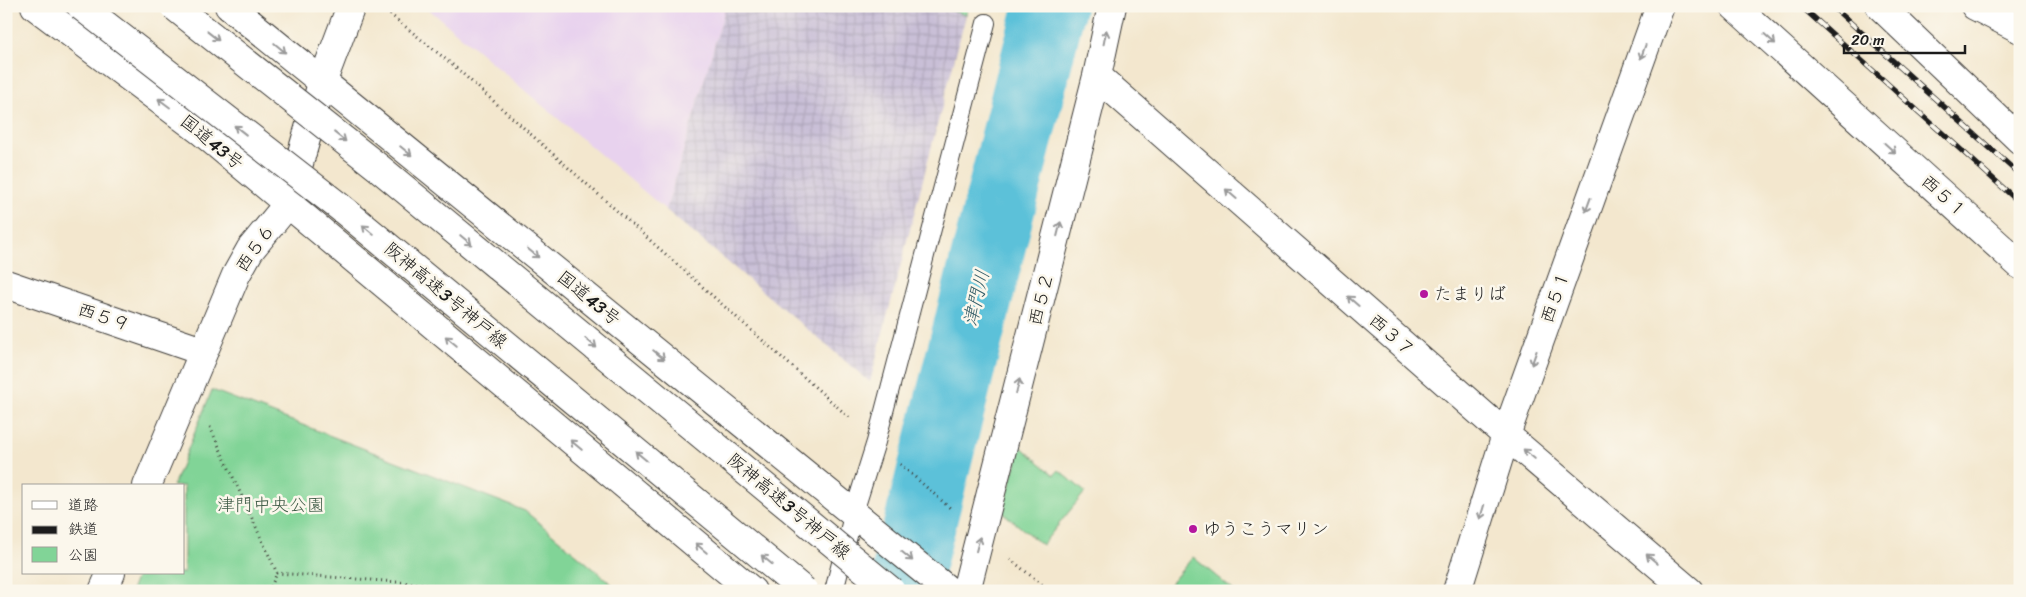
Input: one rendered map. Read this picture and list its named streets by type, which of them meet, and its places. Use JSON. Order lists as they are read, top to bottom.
{
  "streets": {
    "main road": [
      "国道43号",
      "西５１",
      "西５６",
      "阪神高速3号神戸線",
      "西５２",
      "西５９",
      "西３７"
    ]
  },
  "crossings": [
    ["国道43号", "西５６"],
    ["国道43号", "西５２"],
    ["西５１", "西３７"],
    ["西５６", "西５９"],
    ["西５２", "西３７"]
  ],
  "one_way": ["西５１", "西５２", "西３７"],
  "water": ["津門川"],
  "parks": ["津門中央公園"],
  "places": ["たまりば", "ゆうこうマリン"],
  "legend": ["道路", "鉄道", "公園"],
  "scale_bar": "20 m"
}
